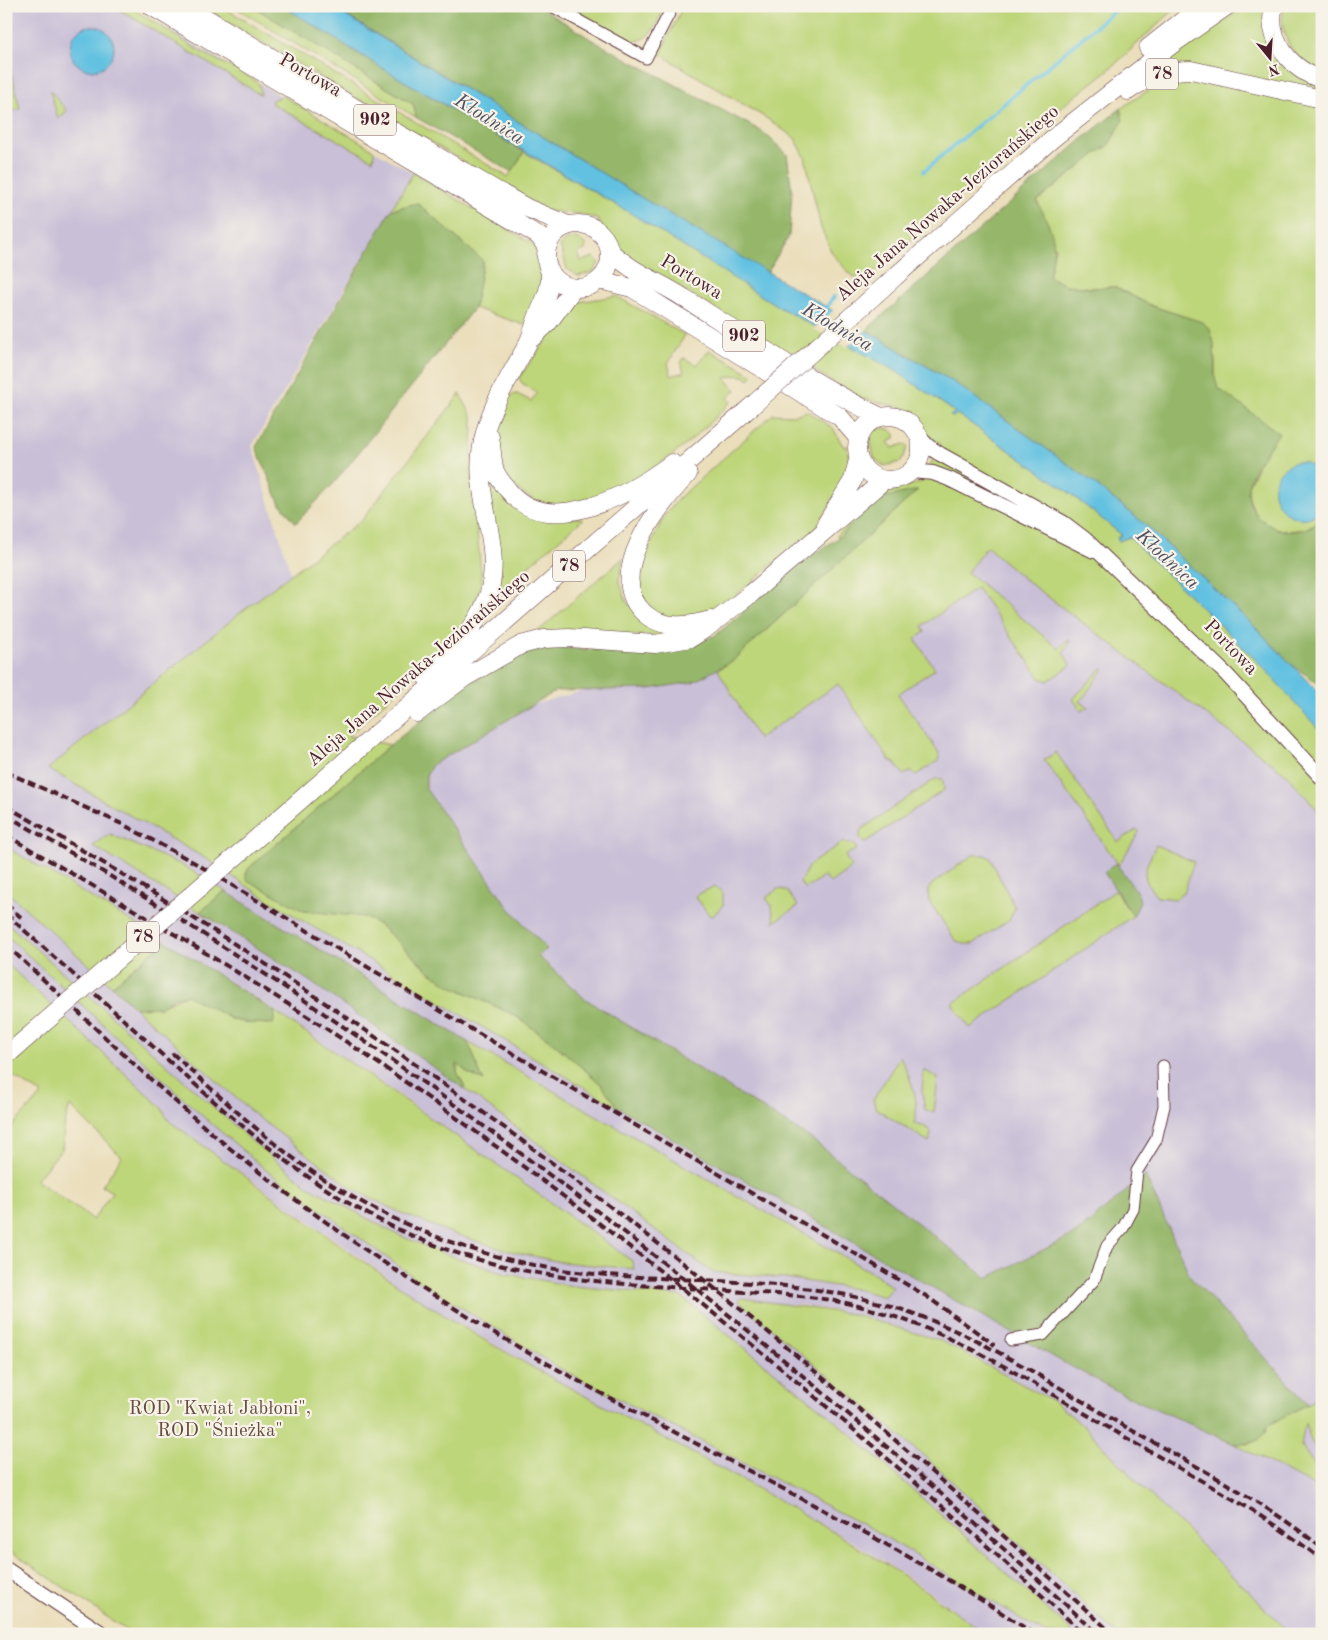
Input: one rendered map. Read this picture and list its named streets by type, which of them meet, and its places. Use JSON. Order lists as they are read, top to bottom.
{
  "streets": {
    "main road": [
      "78",
      "Portowa",
      "902",
      "Aleja Jana Nowaka-Jeziorańskiego"
    ]
  },
  "crossings": [
    ["78", "Aleja Jana Nowaka-Jeziorańskiego"],
    ["Portowa", "902"]
  ],
  "water": ["Kłodnica"],
  "parks": ["ROD \"Kwiat Jabłoni\", ROD \"Śnieżka\""],
  "north": "bottom"
}
